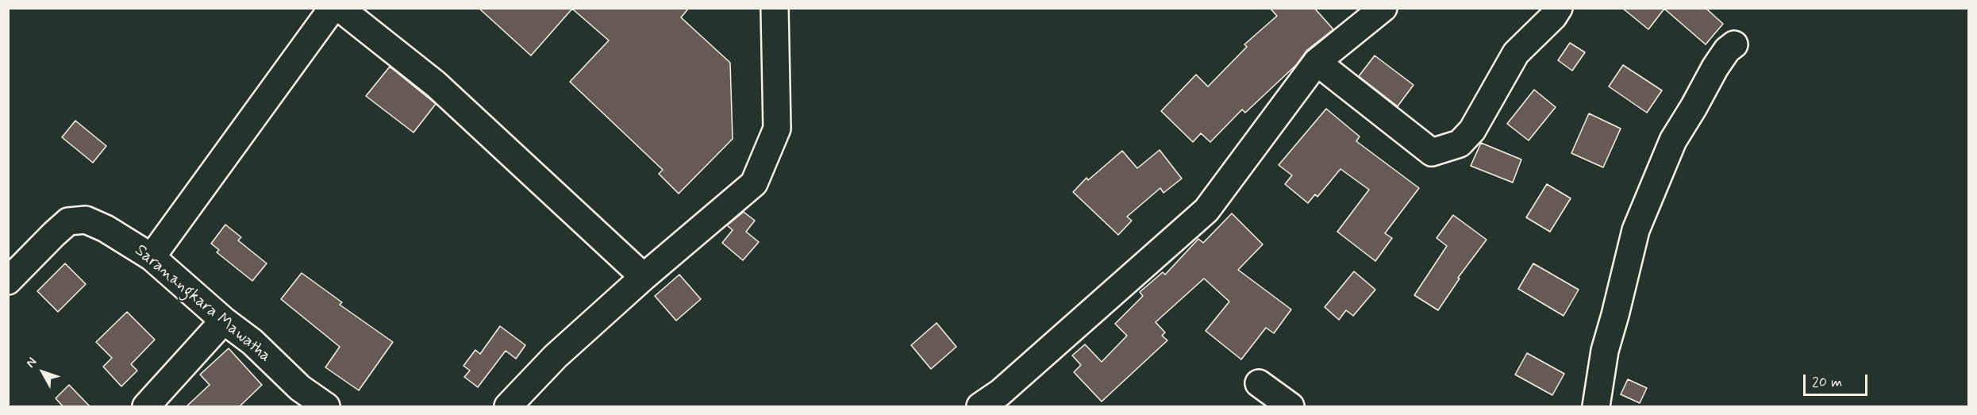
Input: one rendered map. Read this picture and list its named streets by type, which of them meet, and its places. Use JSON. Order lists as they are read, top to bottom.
{
  "streets": {
    "street": ["Saranangkara Mawatha"]
  },
  "scale_bar": "20 m",
  "north": "top left"
}
